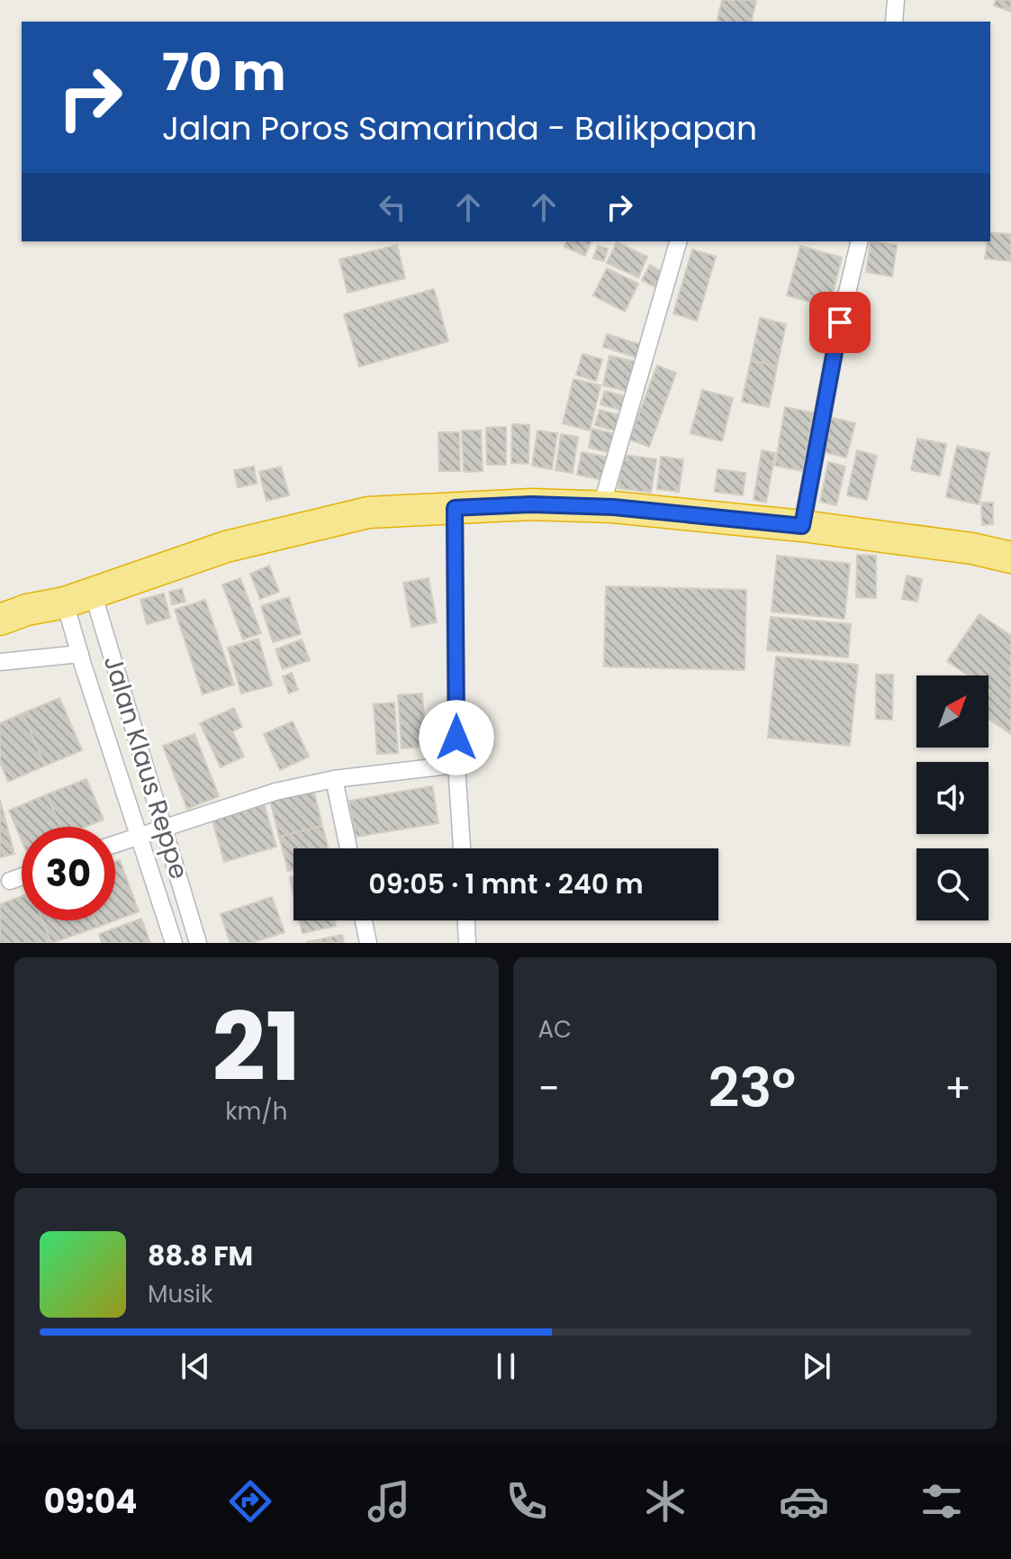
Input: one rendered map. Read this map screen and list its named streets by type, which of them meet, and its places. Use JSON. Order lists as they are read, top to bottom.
{
  "streets": {
    "street": ["Jalan Klaus Reppe"]
  },
  "north": "top right",
  "page": {
    "turn": ["70 m", "Jalan Poros Samarinda - Balikpapan"],
    "limit": "30",
    "trip": "09:05 · 1 mnt · 240 m",
    "tile": [
      ["21", "km/h"],
      "AC"
    ],
    "heat": ["−", "23°", "+"],
    "song": ["88.8 FM", "Musik"],
    "tabs": "09:04"
  }
}
